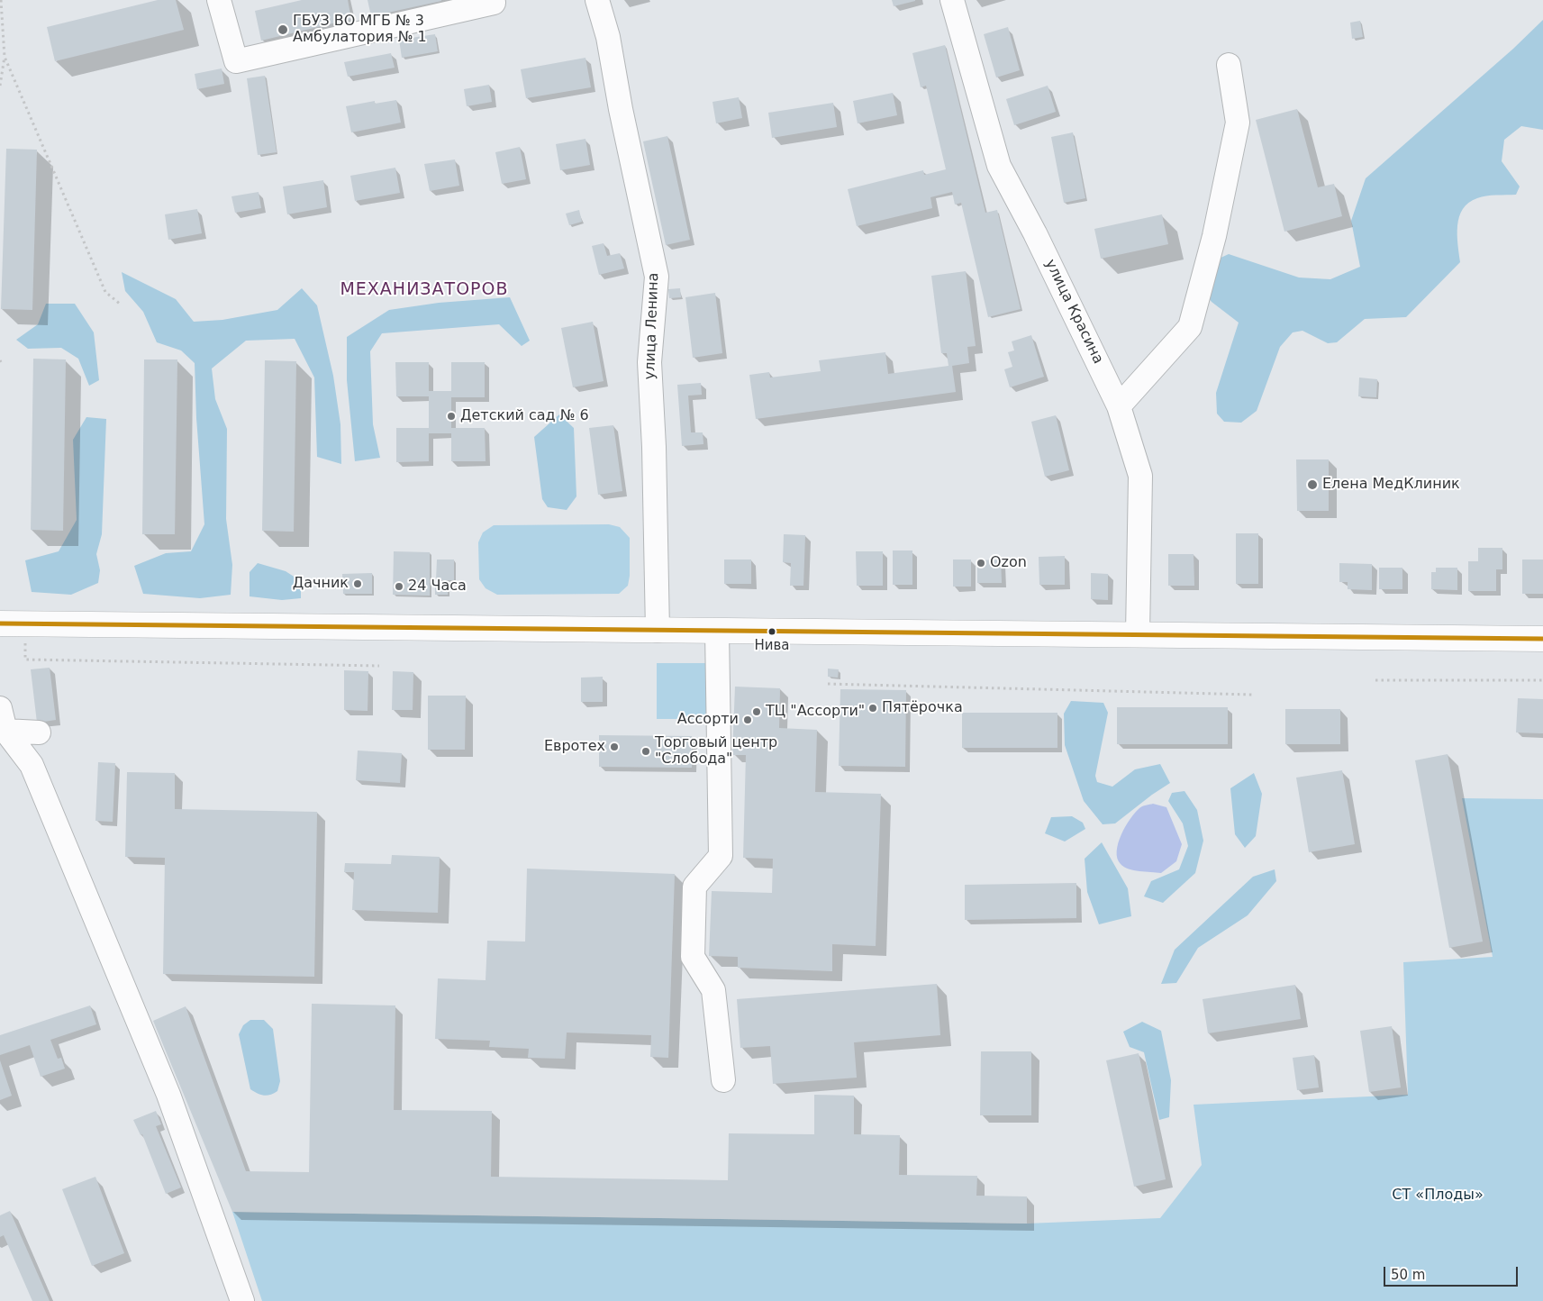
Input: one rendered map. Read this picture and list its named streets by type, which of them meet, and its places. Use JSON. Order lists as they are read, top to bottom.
{
  "streets": {
    "street": ["улица Красина", "улица Ленина"]
  },
  "districts": ["МЕХАНИЗАТОРОВ"],
  "parks": ["СТ «Плоды»"],
  "places": [
    "ГБУЗ ВО МГБ № 3 Амбулатория № 1",
    "Детский сад № 6",
    "Елена МедКлиник",
    "Ozon",
    "Дачник",
    "24 Часа",
    "Нива",
    "Пятёрочка",
    "ТЦ \"Ассорти\"",
    "Ассорти",
    "Евротех",
    "Торговый центр \"Слобода\""
  ],
  "scale_bar": "50 m"
}
